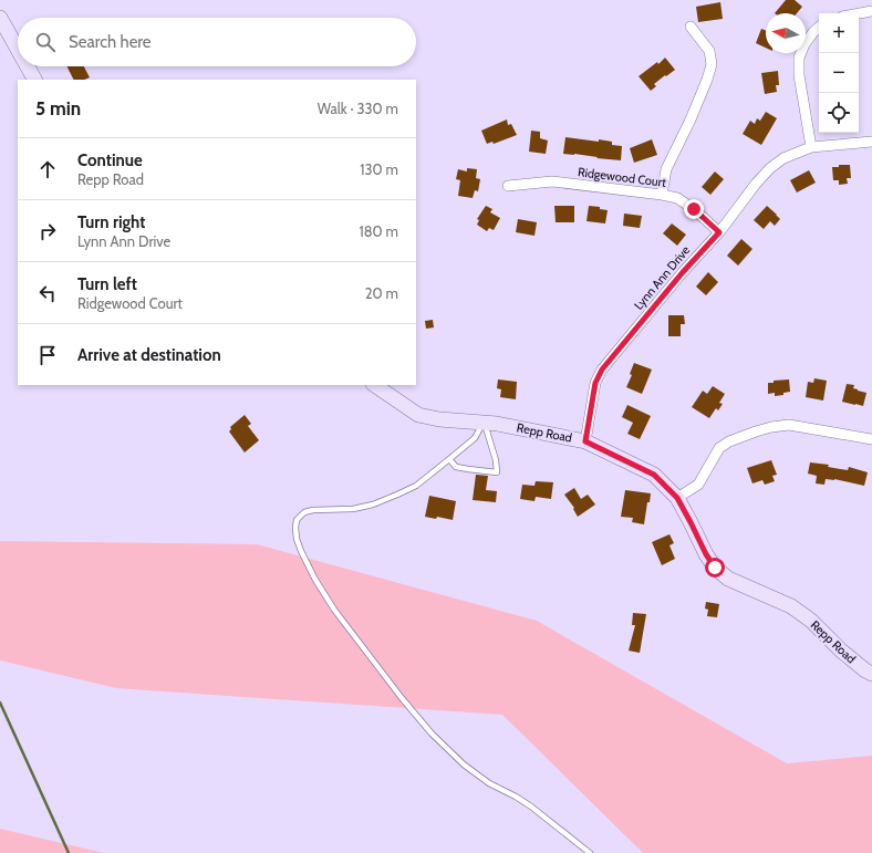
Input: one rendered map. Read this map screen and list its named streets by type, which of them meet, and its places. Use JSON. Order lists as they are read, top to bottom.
{
  "streets": {
    "street": ["Ridgewood Court", "Lynn Ann Drive", "Repp Road"]
  },
  "crossings": [
    ["Ridgewood Court", "Lynn Ann Drive"],
    ["Lynn Ann Drive", "Repp Road"]
  ],
  "north": "left",
  "page": {
    "map_buttons": ["+", "−"],
    "search": "Search here",
    "heading": ["5 min", "Walk · 330 m"],
    "list": [
      ["Continue", "Repp Road", "130 m"],
      ["Turn right", "Lynn Ann Drive", "180 m"],
      ["Turn left", "Ridgewood Court", "20 m"],
      "Arrive at destination"
    ]
  }
}
